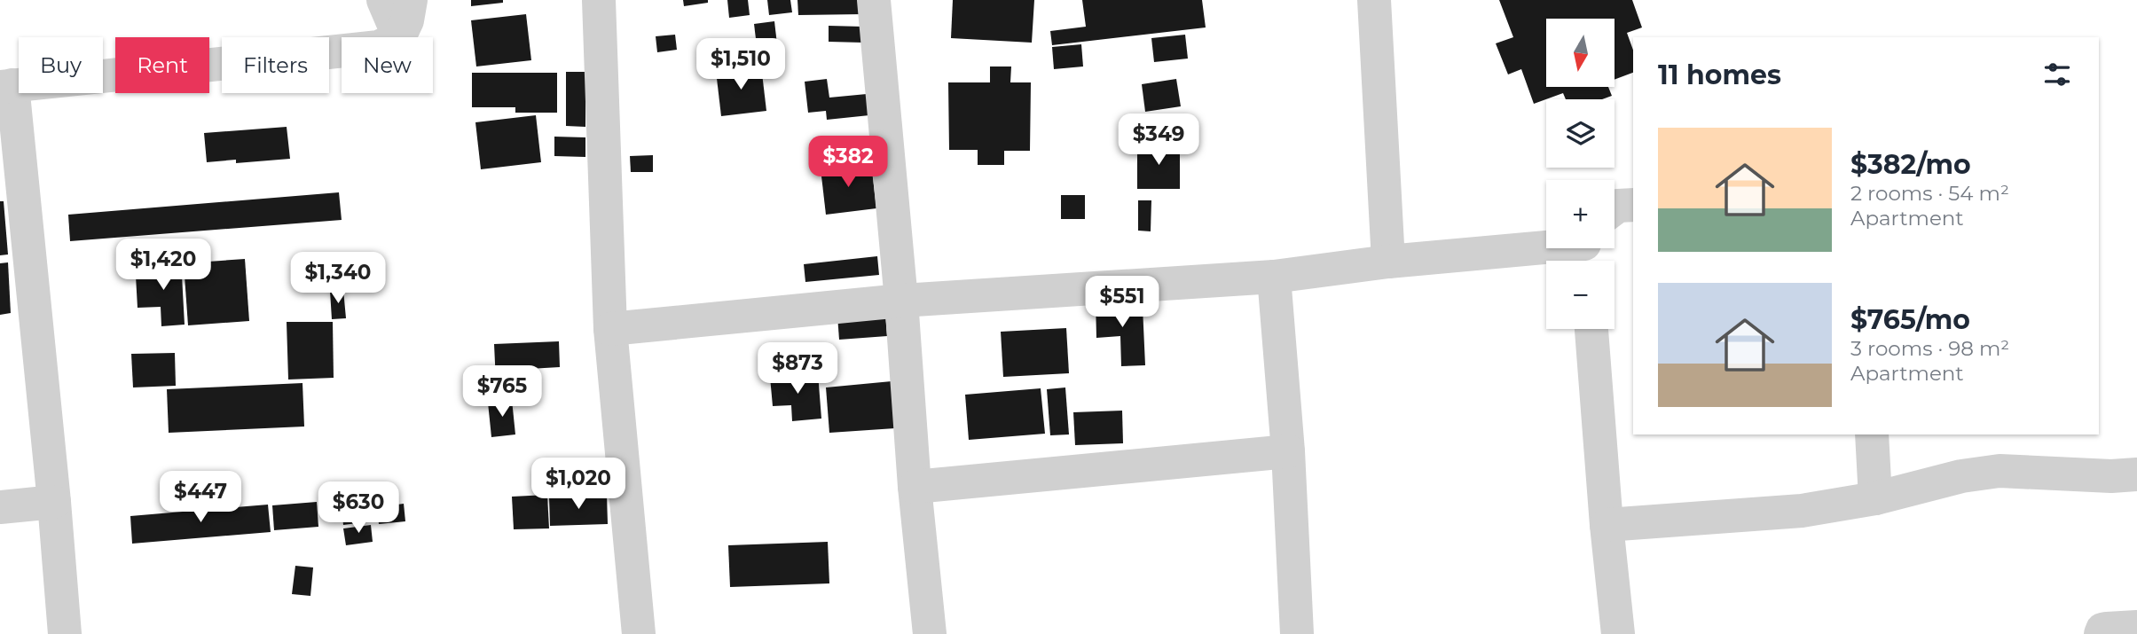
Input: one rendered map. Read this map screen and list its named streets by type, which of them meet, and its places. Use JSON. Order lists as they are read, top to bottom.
{
  "north": "bottom",
  "page": {
    "map_buttons": ["+", "−"],
    "chip": [
      "Buy",
      "Rent",
      "Filters",
      "New"
    ],
    "heading": "11 homes",
    "price": [
      "$1,510",
      "$349",
      "$382",
      "$1,420",
      "$1,340",
      "$551",
      "$873",
      "$765",
      "$1,020",
      "$447",
      "$630"
    ],
    "list": [
      {
        "name": "$382/mo",
        "note": "2 rooms · 54 m² · Apartment"
      },
      {
        "name": "$765/mo",
        "note": "3 rooms · 98 m² · Apartment"
      }
    ]
  }
}
